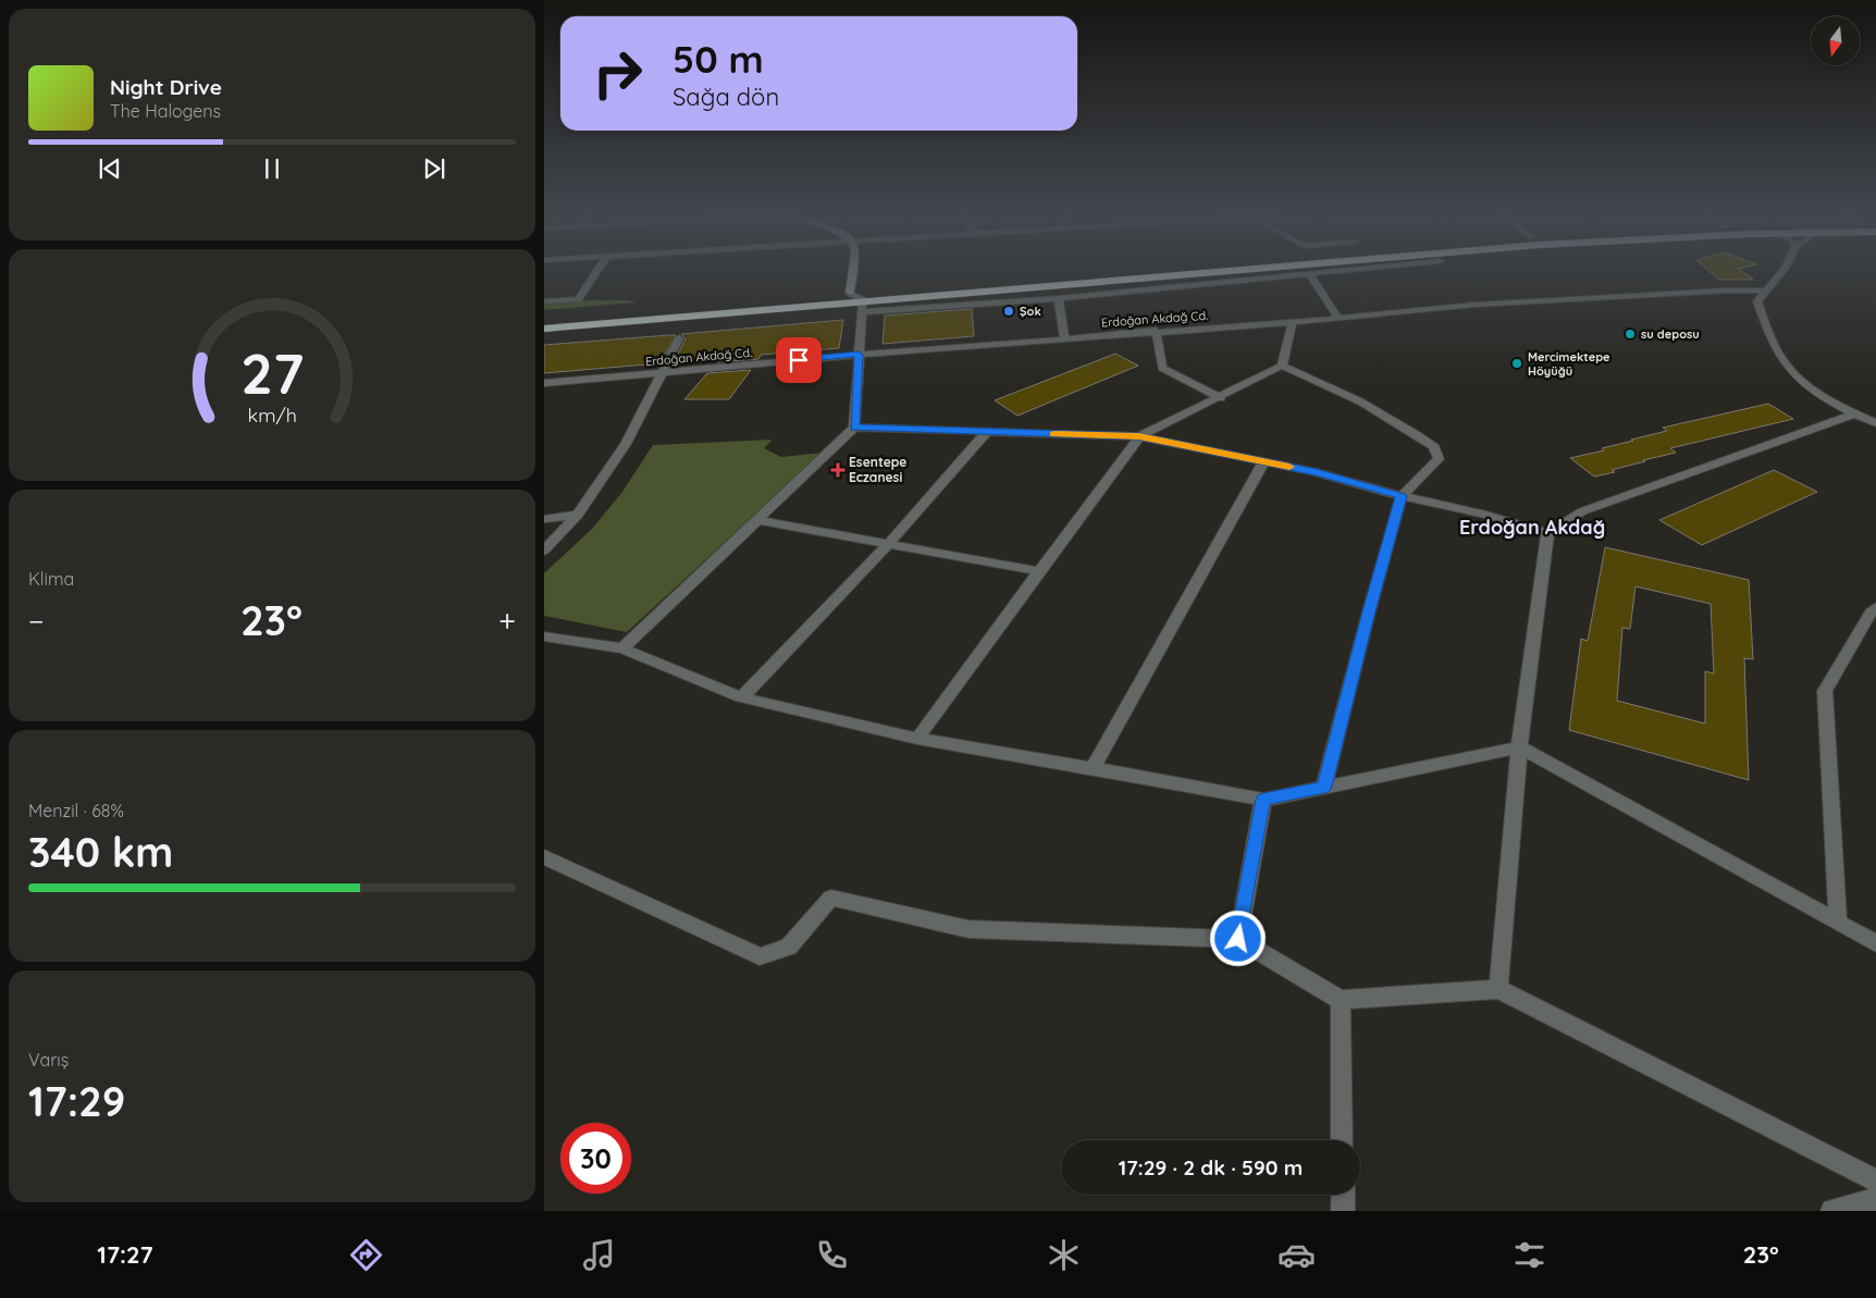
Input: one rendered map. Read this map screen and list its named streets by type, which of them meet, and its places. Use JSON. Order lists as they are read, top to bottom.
{
  "streets": {
    "street": ["Erdoğan Akdağ Cd."]
  },
  "districts": ["Erdoğan Akdağ"],
  "places": {
    "other": ["Şok", "su deposu", "Mercimektepe Höyüğü"],
    "health": ["Esentepe Eczanesi"]
  },
  "north": "bottom",
  "page": {
    "turn": ["50 m", "Sağa dön"],
    "song": ["Night Drive", "The Halogens"],
    "tile": [
      "Klima",
      ["Menzil · 68%", "340 km"],
      ["Varış", "17:29"]
    ],
    "heat": ["−", "23°", "+"],
    "limit": "30",
    "trip": "17:29 · 2 dk · 590 m",
    "tabs": ["17:27", "23°"],
    "gauge": ["27", "km/h"]
  }
}
